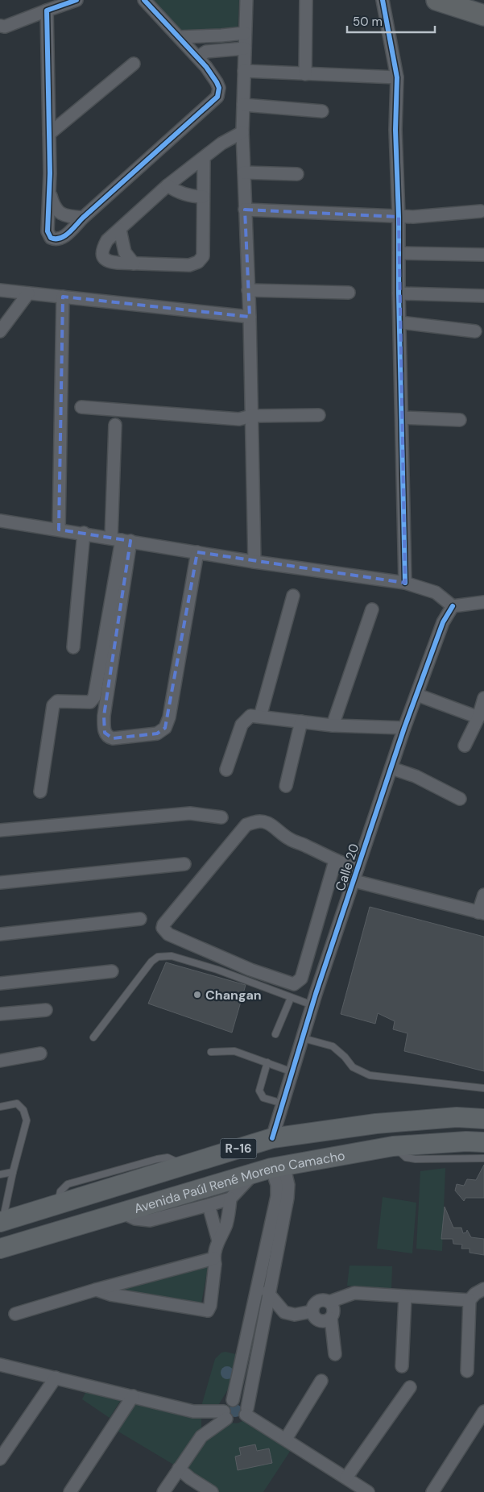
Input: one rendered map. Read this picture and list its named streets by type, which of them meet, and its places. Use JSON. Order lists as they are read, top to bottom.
{
  "streets": {
    "main road": ["R-16", "Avenida Paúl René Moreno Camacho"],
    "street": ["Calle 20"]
  },
  "crossings": [
    ["Calle 20", "Avenida Paúl René Moreno Camacho"]
  ],
  "places": ["Changan"],
  "scale_bar": "50 m"
}
